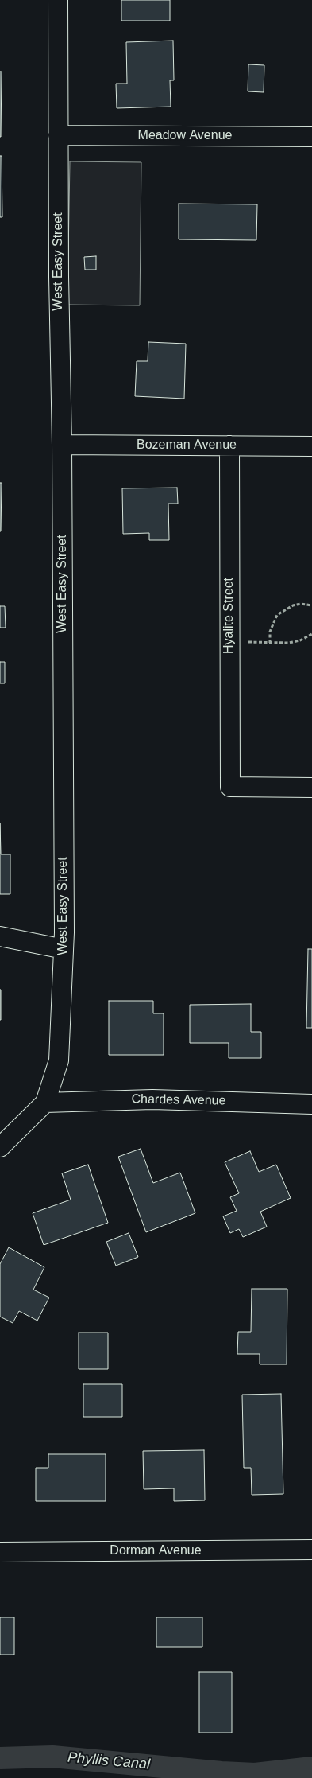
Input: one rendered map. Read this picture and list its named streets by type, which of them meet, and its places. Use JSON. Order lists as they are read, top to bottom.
{
  "streets": {
    "street": [
      "Meadow Avenue",
      "West Easy Street",
      "Bozeman Avenue",
      "Hyalite Street",
      "Chardes Avenue",
      "Dorman Avenue"
    ]
  },
  "crossings": [
    ["Meadow Avenue", "West Easy Street"],
    ["West Easy Street", "Bozeman Avenue"],
    ["West Easy Street", "Chardes Avenue"],
    ["Bozeman Avenue", "Hyalite Street"]
  ],
  "water": ["Phyllis Canal"]
}
